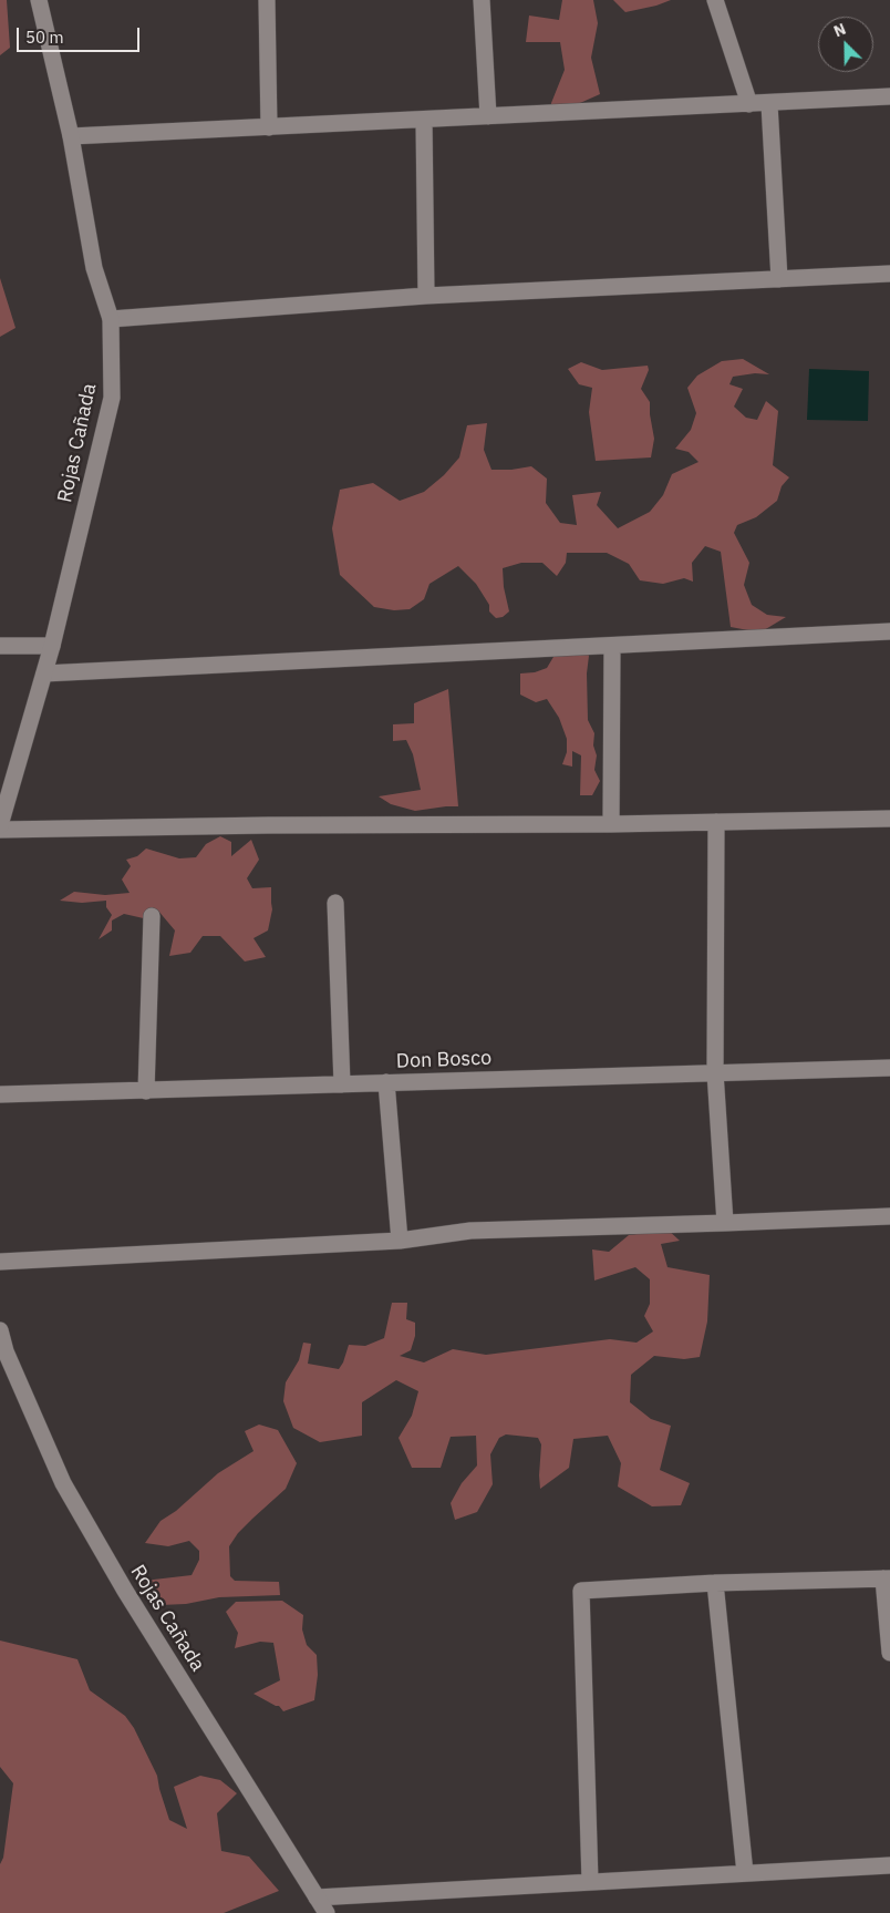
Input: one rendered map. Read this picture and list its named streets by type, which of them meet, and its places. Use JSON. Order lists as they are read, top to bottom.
{
  "streets": {
    "street": ["Rojas Cañada", "Don Bosco"]
  },
  "scale_bar": "50 m",
  "north": "top left"
}
